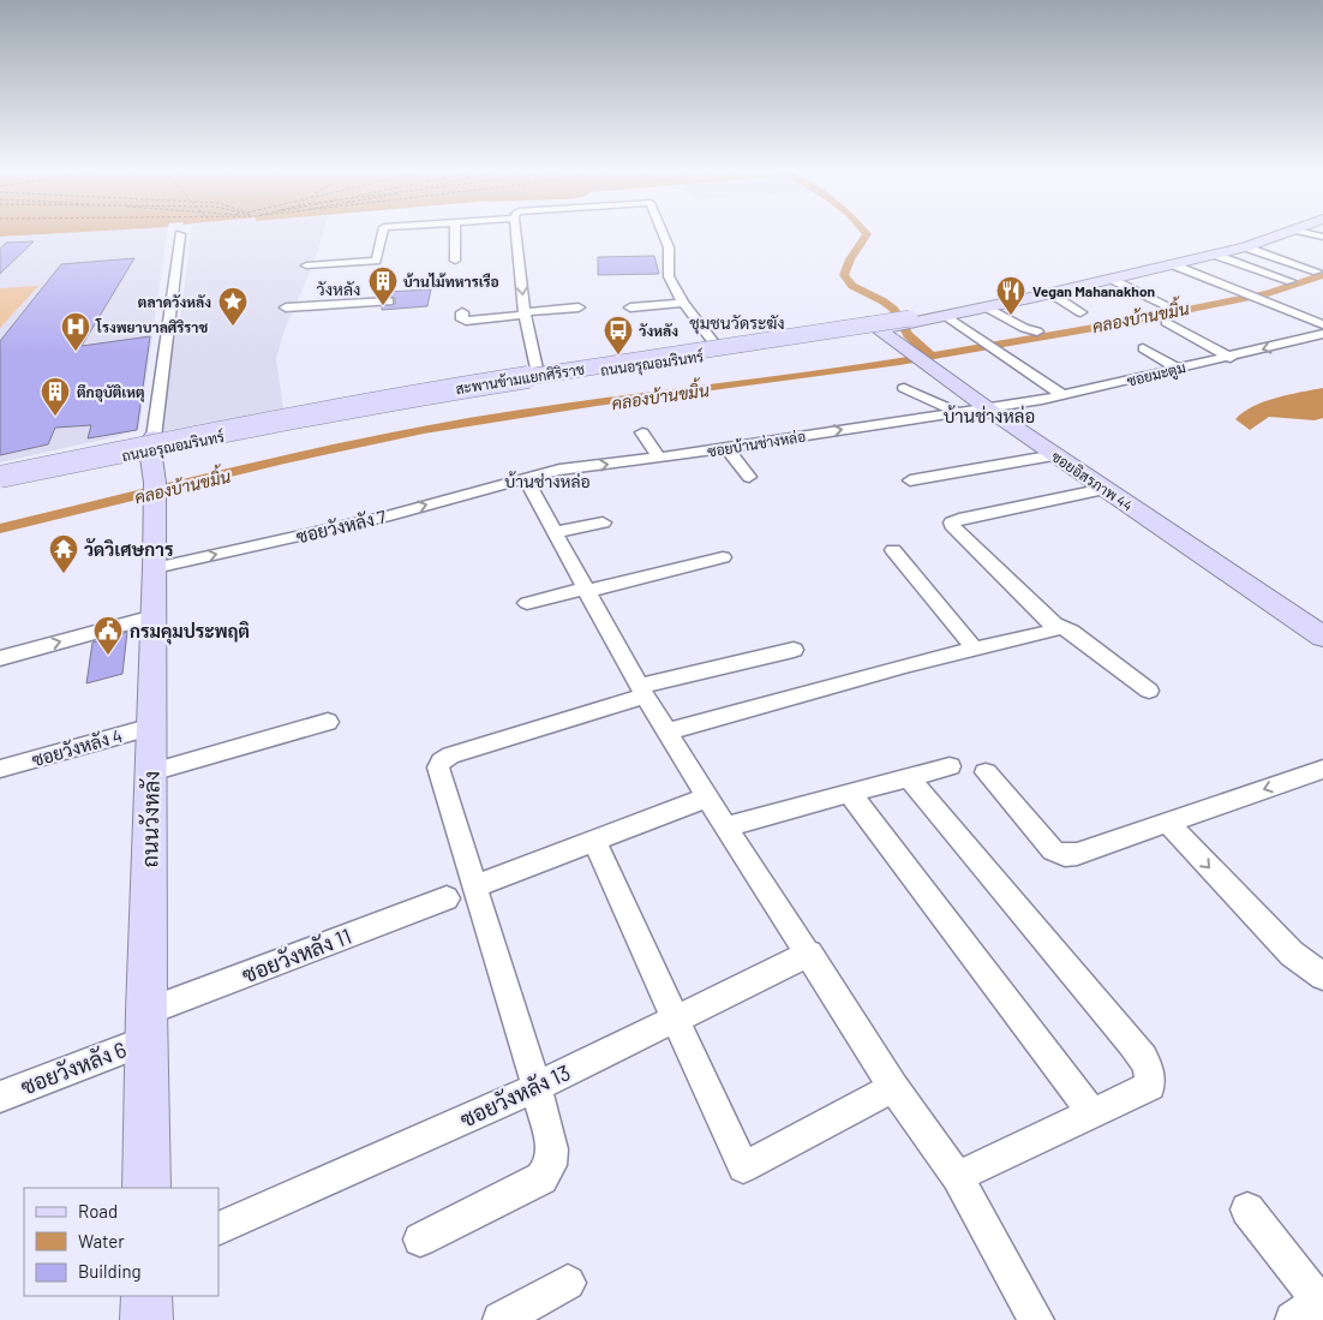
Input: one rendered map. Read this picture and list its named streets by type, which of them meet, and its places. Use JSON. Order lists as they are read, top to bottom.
{
  "streets": {
    "main road": [
      "ถนนอรุณอมรินทร์",
      "สะพานข้ามแยกศิริราช",
      "ซอยอิสรภาพ 44",
      "ถนนวังหลัง"
    ],
    "street": [
      "ซอยมะตูม",
      "ซอยบ้านช่างหล่อ",
      "ซอยวังหลัง 7",
      "ซอยวังหลัง 4",
      "ซอยวังหลัง 11",
      "ซอยวังหลัง 6",
      "ซอยวังหลัง 13"
    ]
  },
  "crossings": [
    ["ถนนอรุณอมรินทร์", "สะพานข้ามแยกศิริราช"],
    ["ถนนอรุณอมรินทร์", "ซอยอิสรภาพ 44"],
    ["ถนนอรุณอมรินทร์", "ถนนวังหลัง"],
    ["ซอยมะตูม", "ซอยบ้านช่างหล่อ"],
    ["ซอยมะตูม", "ซอยอิสรภาพ 44"],
    ["ซอยบ้านช่างหล่อ", "ซอยอิสรภาพ 44"],
    ["ซอยบ้านช่างหล่อ", "ซอยวังหลัง 7"],
    ["ซอยวังหลัง 7", "ถนนวังหลัง"],
    ["ซอยวังหลัง 4", "ถนนวังหลัง"],
    ["ถนนวังหลัง", "ซอยวังหลัง 11"],
    ["ถนนวังหลัง", "ซอยวังหลัง 6"],
    ["ซอยวังหลัง 11", "ซอยวังหลัง 6"]
  ],
  "one_way": ["ซอยวังหลัง 7"],
  "districts": [
    "วังหลัง",
    "ชุมชนวัดระฆัง",
    "บ้านช่างหล่อ",
    "บ้านช่างหล่อ"
  ],
  "water": ["คลองบ้านขมิ้น"],
  "places": {
    "building": ["บ้านไม้ทหารเรือ", "ตึกอุบัติเหตุ"],
    "restaurant": ["Vegan Mahanakhon"],
    "place": ["ตลาดวังหลัง"],
    "hospital": ["โรงพยาบาลศิริราช"],
    "bus stop": ["วังหลัง"],
    "temple": ["วัดวิเศษการ"],
    "public building": ["กรมคุมประพฤติ"]
  },
  "legend": ["Road", "Water", "Building"]
}
